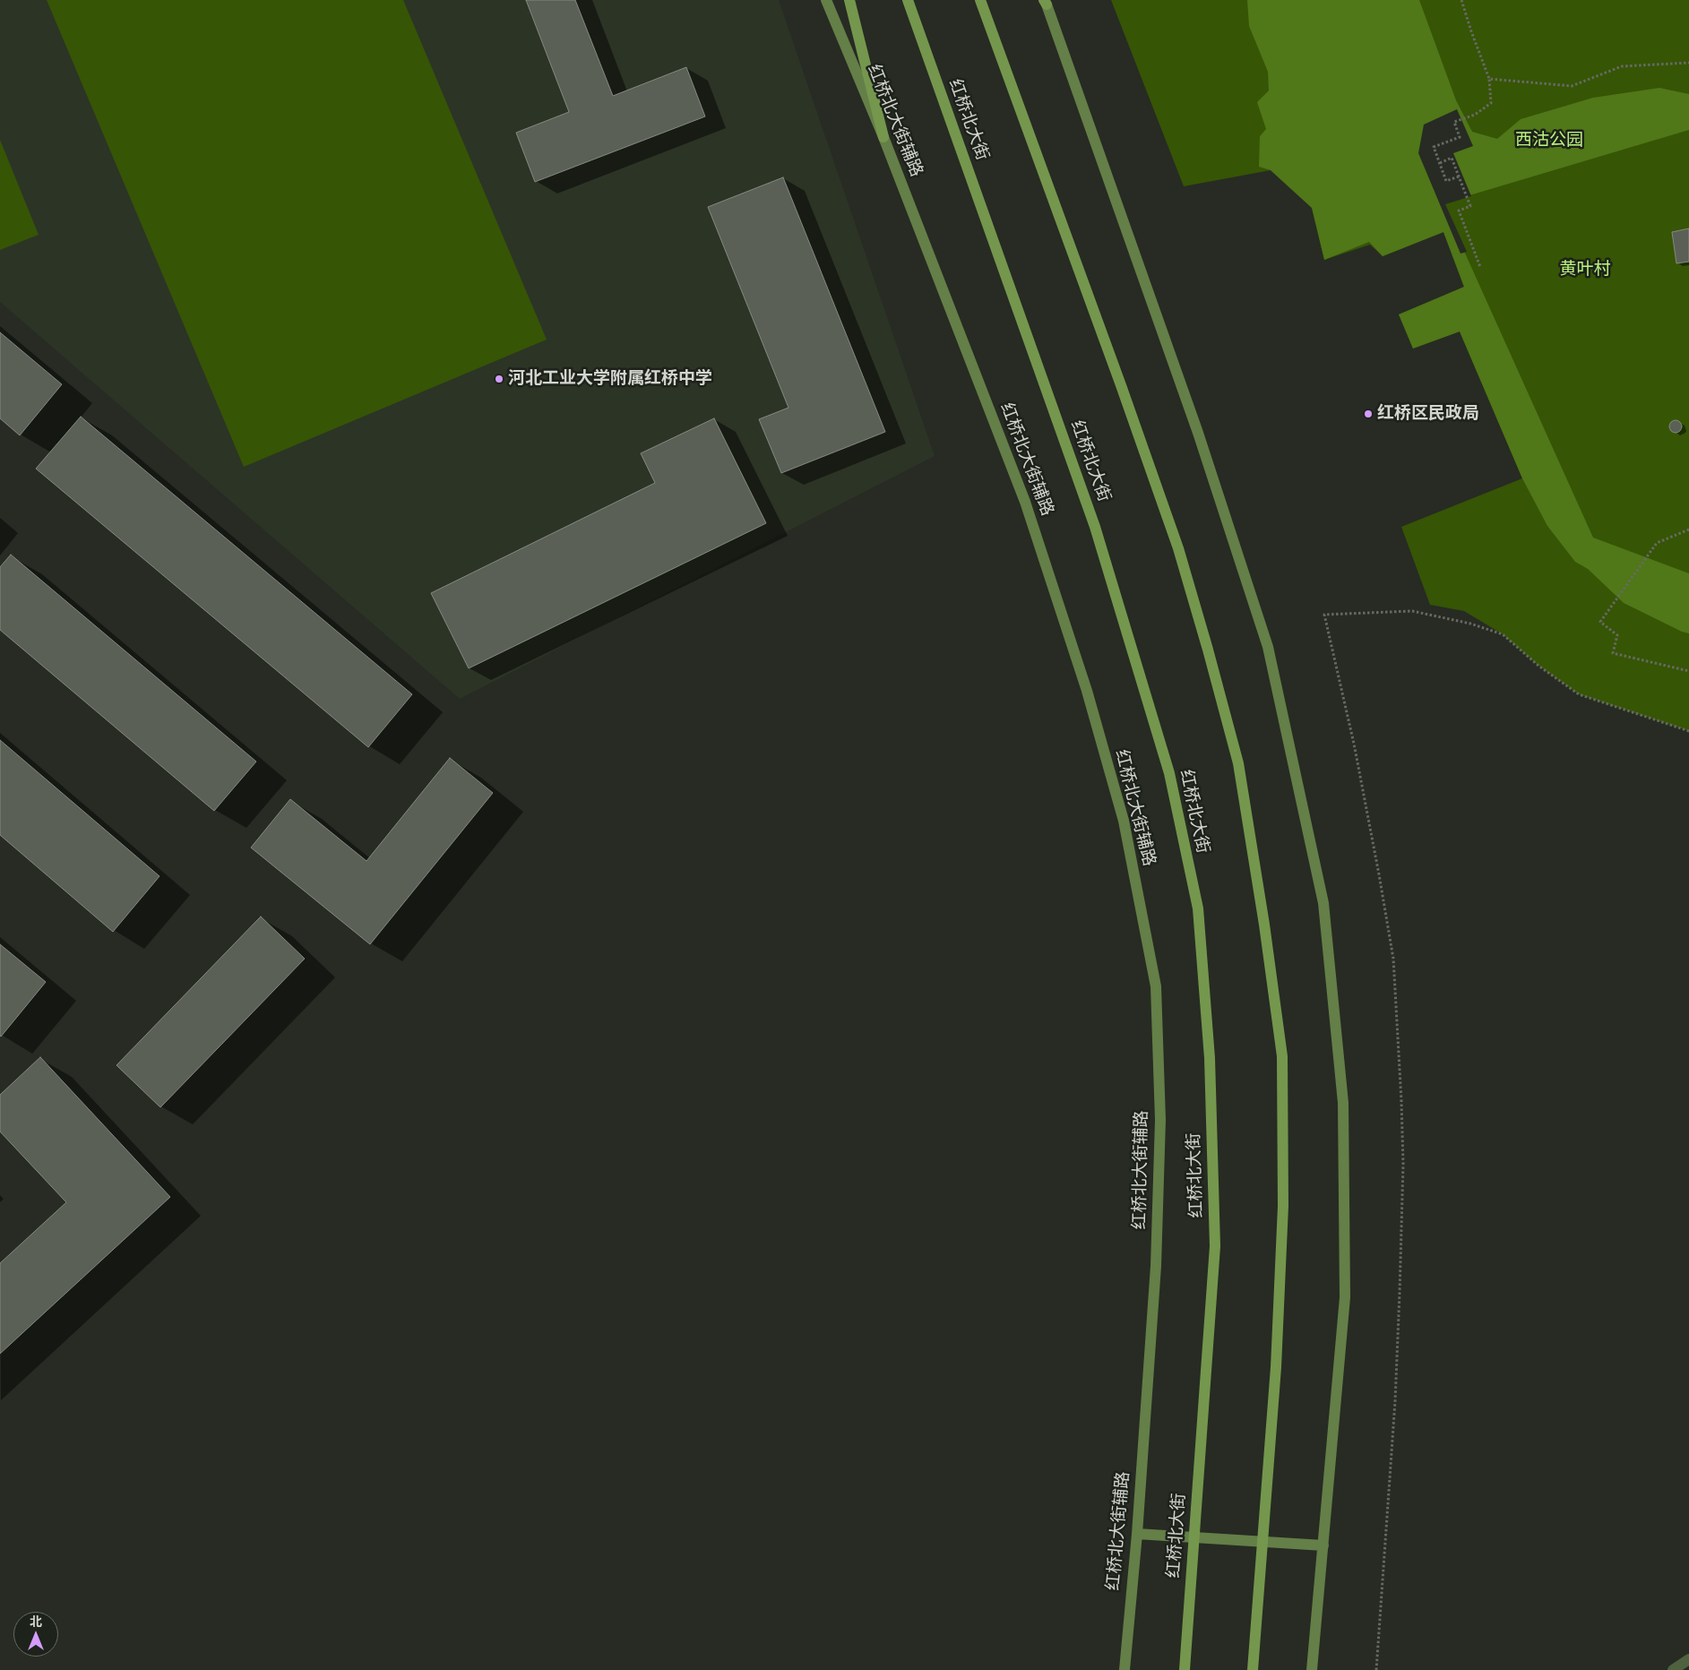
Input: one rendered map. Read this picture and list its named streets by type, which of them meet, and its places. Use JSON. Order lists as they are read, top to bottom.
{
  "streets": {
    "main road": ["红桥北大街", "红桥北大街辅路"]
  },
  "parks": ["西沽公园", "黄叶村"],
  "places": ["河北工业大学附属红桥中学", "红桥区民政局"],
  "north": "top"
}
